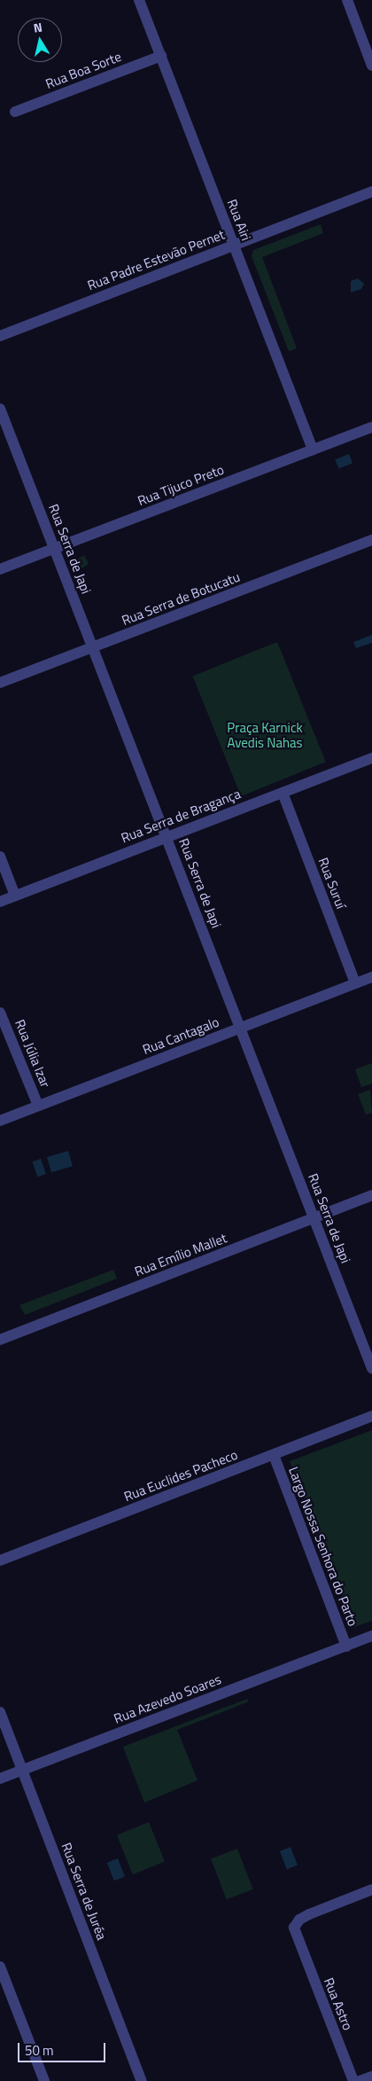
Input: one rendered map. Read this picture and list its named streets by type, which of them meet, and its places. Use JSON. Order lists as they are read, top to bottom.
{
  "streets": {
    "street": [
      "Rua Boa Sorte",
      "Rua Airi",
      "Rua Padre Estevão Pernet",
      "Rua Tijuco Preto",
      "Rua Serra de Japi",
      "Rua Serra de Botucatu",
      "Rua Serra de Bragança",
      "Rua Suruí",
      "Rua Cantagalo",
      "Rua Júlia Izar",
      "Rua Emílio Mallet",
      "Rua Euclides Pacheco",
      "Largo Nossa Senhora do Parto",
      "Rua Azevedo Soares",
      "Rua Serra de Juréa",
      "Rua Astro"
    ]
  },
  "crossings": [
    ["Rua Boa Sorte", "Rua Airi"],
    ["Rua Airi", "Rua Padre Estevão Pernet"],
    ["Rua Airi", "Rua Tijuco Preto"],
    ["Rua Tijuco Preto", "Rua Serra de Japi"],
    ["Rua Serra de Japi", "Rua Serra de Botucatu"],
    ["Rua Serra de Japi", "Rua Serra de Bragança"],
    ["Rua Serra de Japi", "Rua Cantagalo"],
    ["Rua Serra de Japi", "Rua Emílio Mallet"],
    ["Rua Serra de Bragança", "Rua Suruí"],
    ["Rua Suruí", "Rua Cantagalo"],
    ["Rua Cantagalo", "Rua Júlia Izar"],
    ["Rua Euclides Pacheco", "Largo Nossa Senhora do Parto"],
    ["Largo Nossa Senhora do Parto", "Rua Azevedo Soares"],
    ["Rua Azevedo Soares", "Rua Serra de Juréa"]
  ],
  "parks": ["Praça Karnick Avedis Nahas"],
  "scale_bar": "50 m",
  "north": "top"
}
